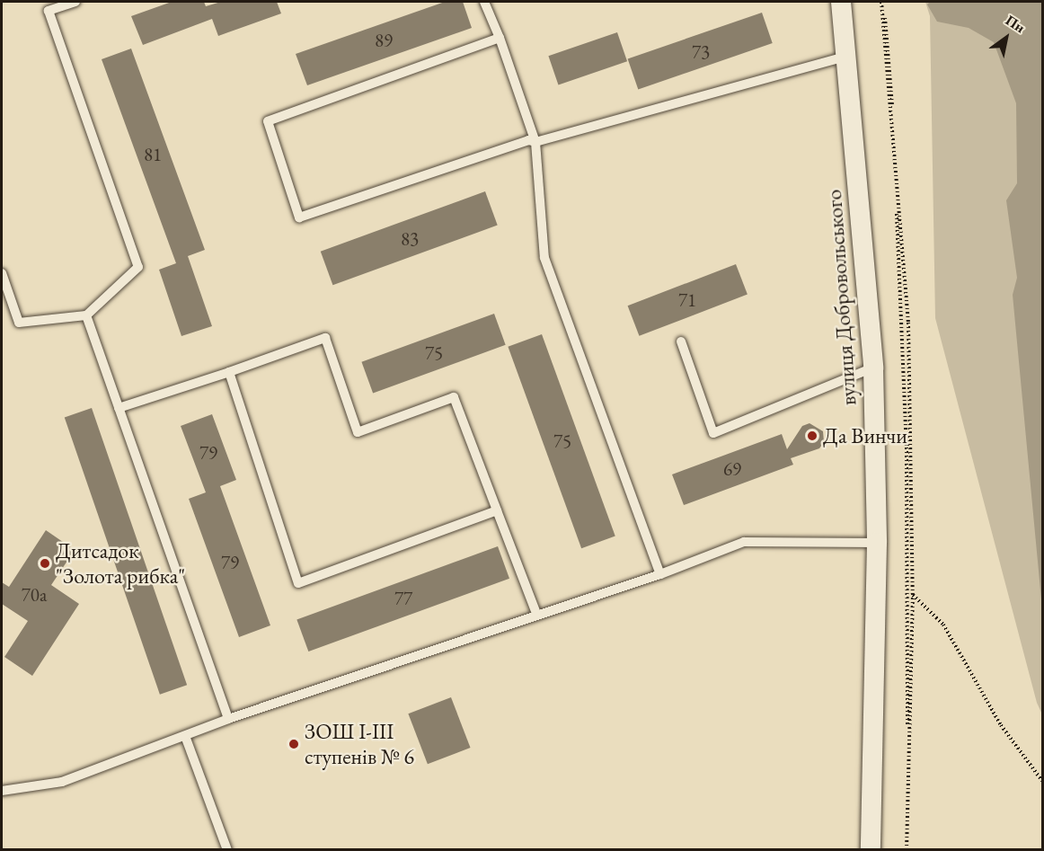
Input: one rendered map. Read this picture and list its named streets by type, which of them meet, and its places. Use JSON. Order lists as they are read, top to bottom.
{
  "streets": {
    "street": ["вулиця Добровольського"]
  },
  "places": ["Да Винчи", "Дитсадок \"Золота рибка\"", "ЗОШ І-ІІІ ступенів № 6"],
  "house_numbers": [
    "89",
    "73",
    "81",
    "83",
    "71",
    "75",
    "75",
    "79",
    "69",
    "79",
    "70а",
    "77"
  ],
  "north": "top right"
}
